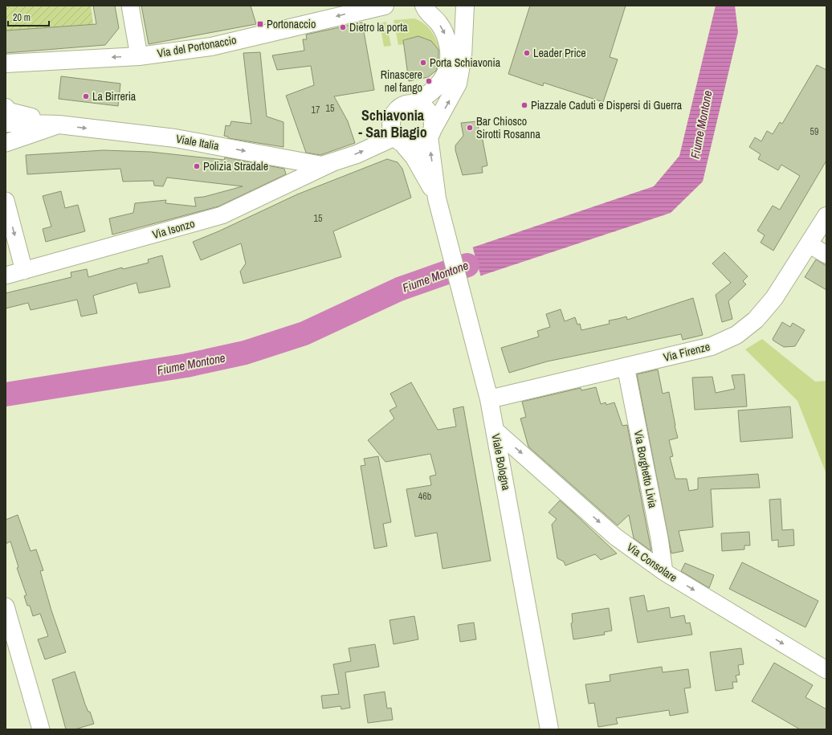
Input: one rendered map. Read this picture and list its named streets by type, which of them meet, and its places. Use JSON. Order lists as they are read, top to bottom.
{
  "streets": {
    "main road": [
      "Via del Portonaccio",
      "Viale Italia",
      "Via Firenze",
      "Viale Bologna"
    ],
    "street": ["Via Isonzo", "Via Borghetto Livia", "Via Consolare"]
  },
  "crossings": [
    ["Viale Italia", "Via Isonzo"],
    ["Viale Italia", "Viale Bologna"],
    ["Via Firenze", "Viale Bologna"],
    ["Via Firenze", "Via Borghetto Livia"],
    ["Viale Bologna", "Via Consolare"],
    ["Via Borghetto Livia", "Via Consolare"]
  ],
  "one_way": ["Via del Portonaccio", "Viale Italia", "Via Consolare"],
  "districts": ["Schiavonia - San Biagio"],
  "water": ["Fiume Montone"],
  "places": {
    "transit": ["Portonaccio"],
    "other": [
      "Dietro la porta",
      "Leader Price",
      "Porta Schiavonia",
      "Rinascere nel fango",
      "La Birreria",
      "Piazzale Caduti e Dispersi di Guerra",
      "Bar Chiosco Sirotti Rosanna",
      "Polizia Stradale"
    ]
  },
  "house_numbers": [
    "15",
    "17",
    "59",
    "15",
    "46b"
  ],
  "scale_bar": "20 m"
}
